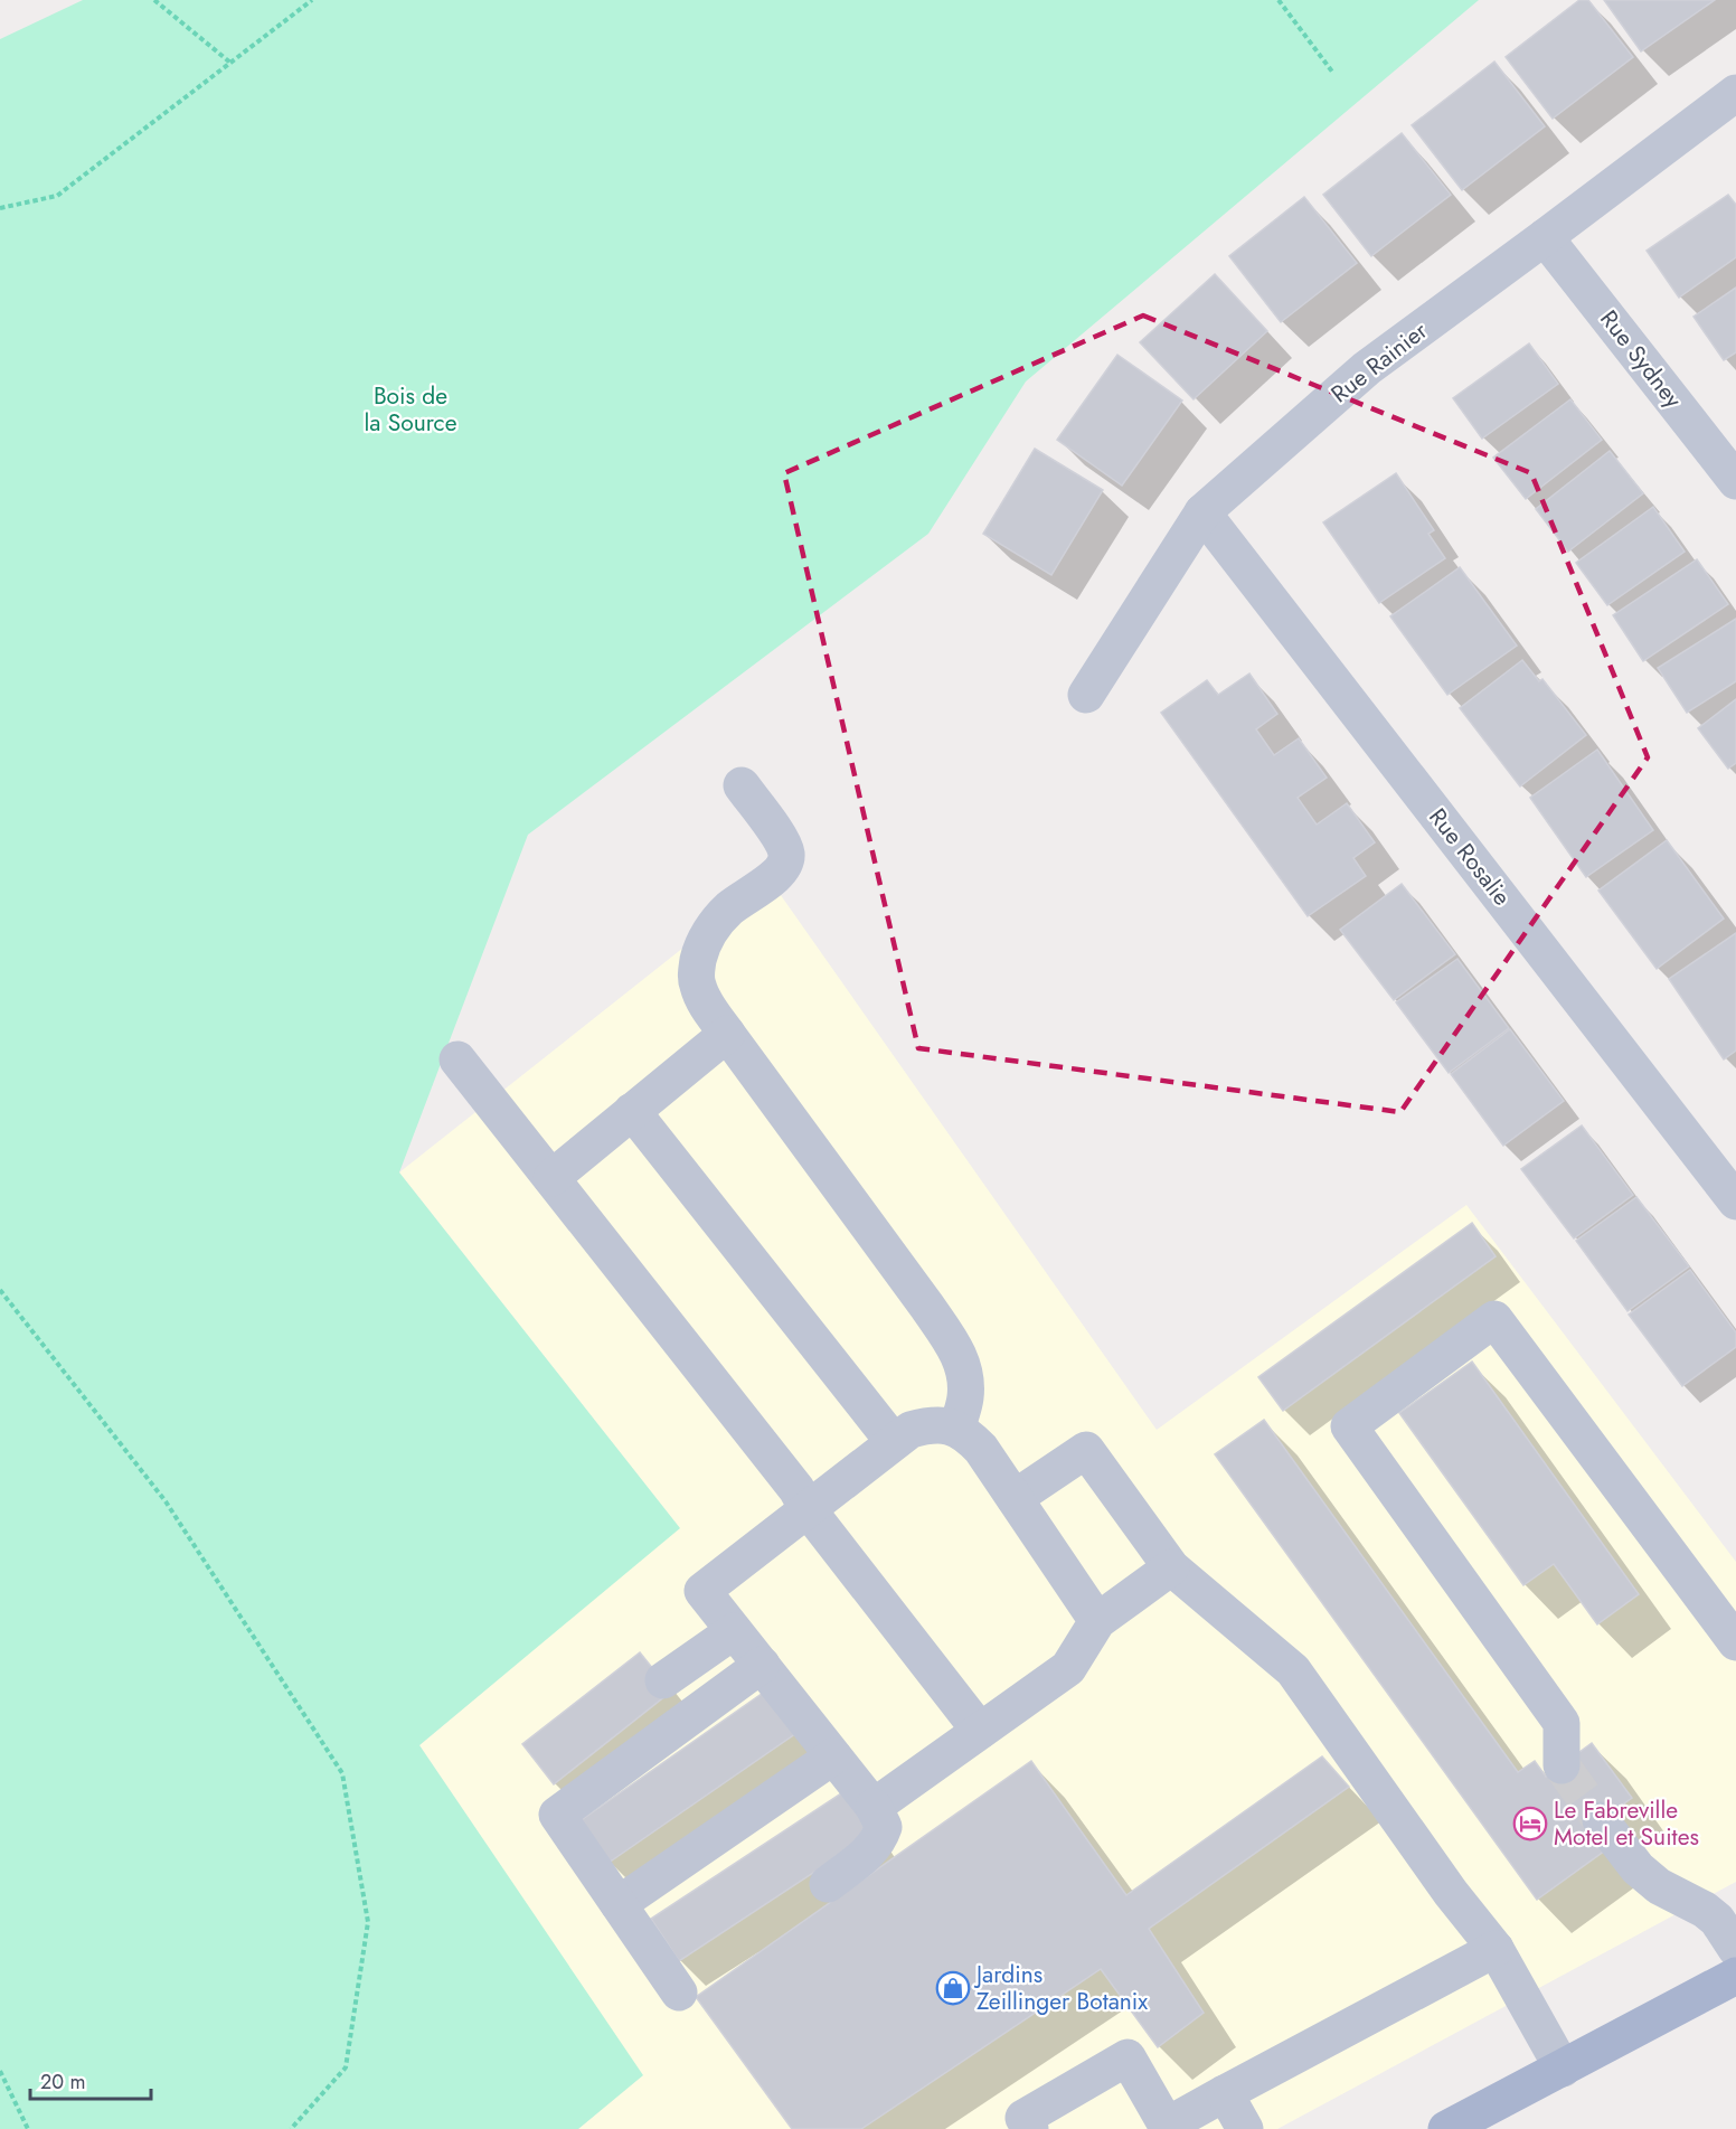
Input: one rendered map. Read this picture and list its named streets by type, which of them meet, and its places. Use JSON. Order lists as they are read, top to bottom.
{
  "streets": {
    "street": ["Rue Sydney", "Rue Rainier", "Rue Rosalie"]
  },
  "crossings": [
    ["Rue Sydney", "Rue Rainier"],
    ["Rue Rainier", "Rue Rosalie"]
  ],
  "parks": ["Bois de la Source"],
  "places": {
    "hotel": ["Le Fabreville Motel et Suites"],
    "shop": ["Jardins Zeillinger Botanix"]
  },
  "scale_bar": "20 m"
}
